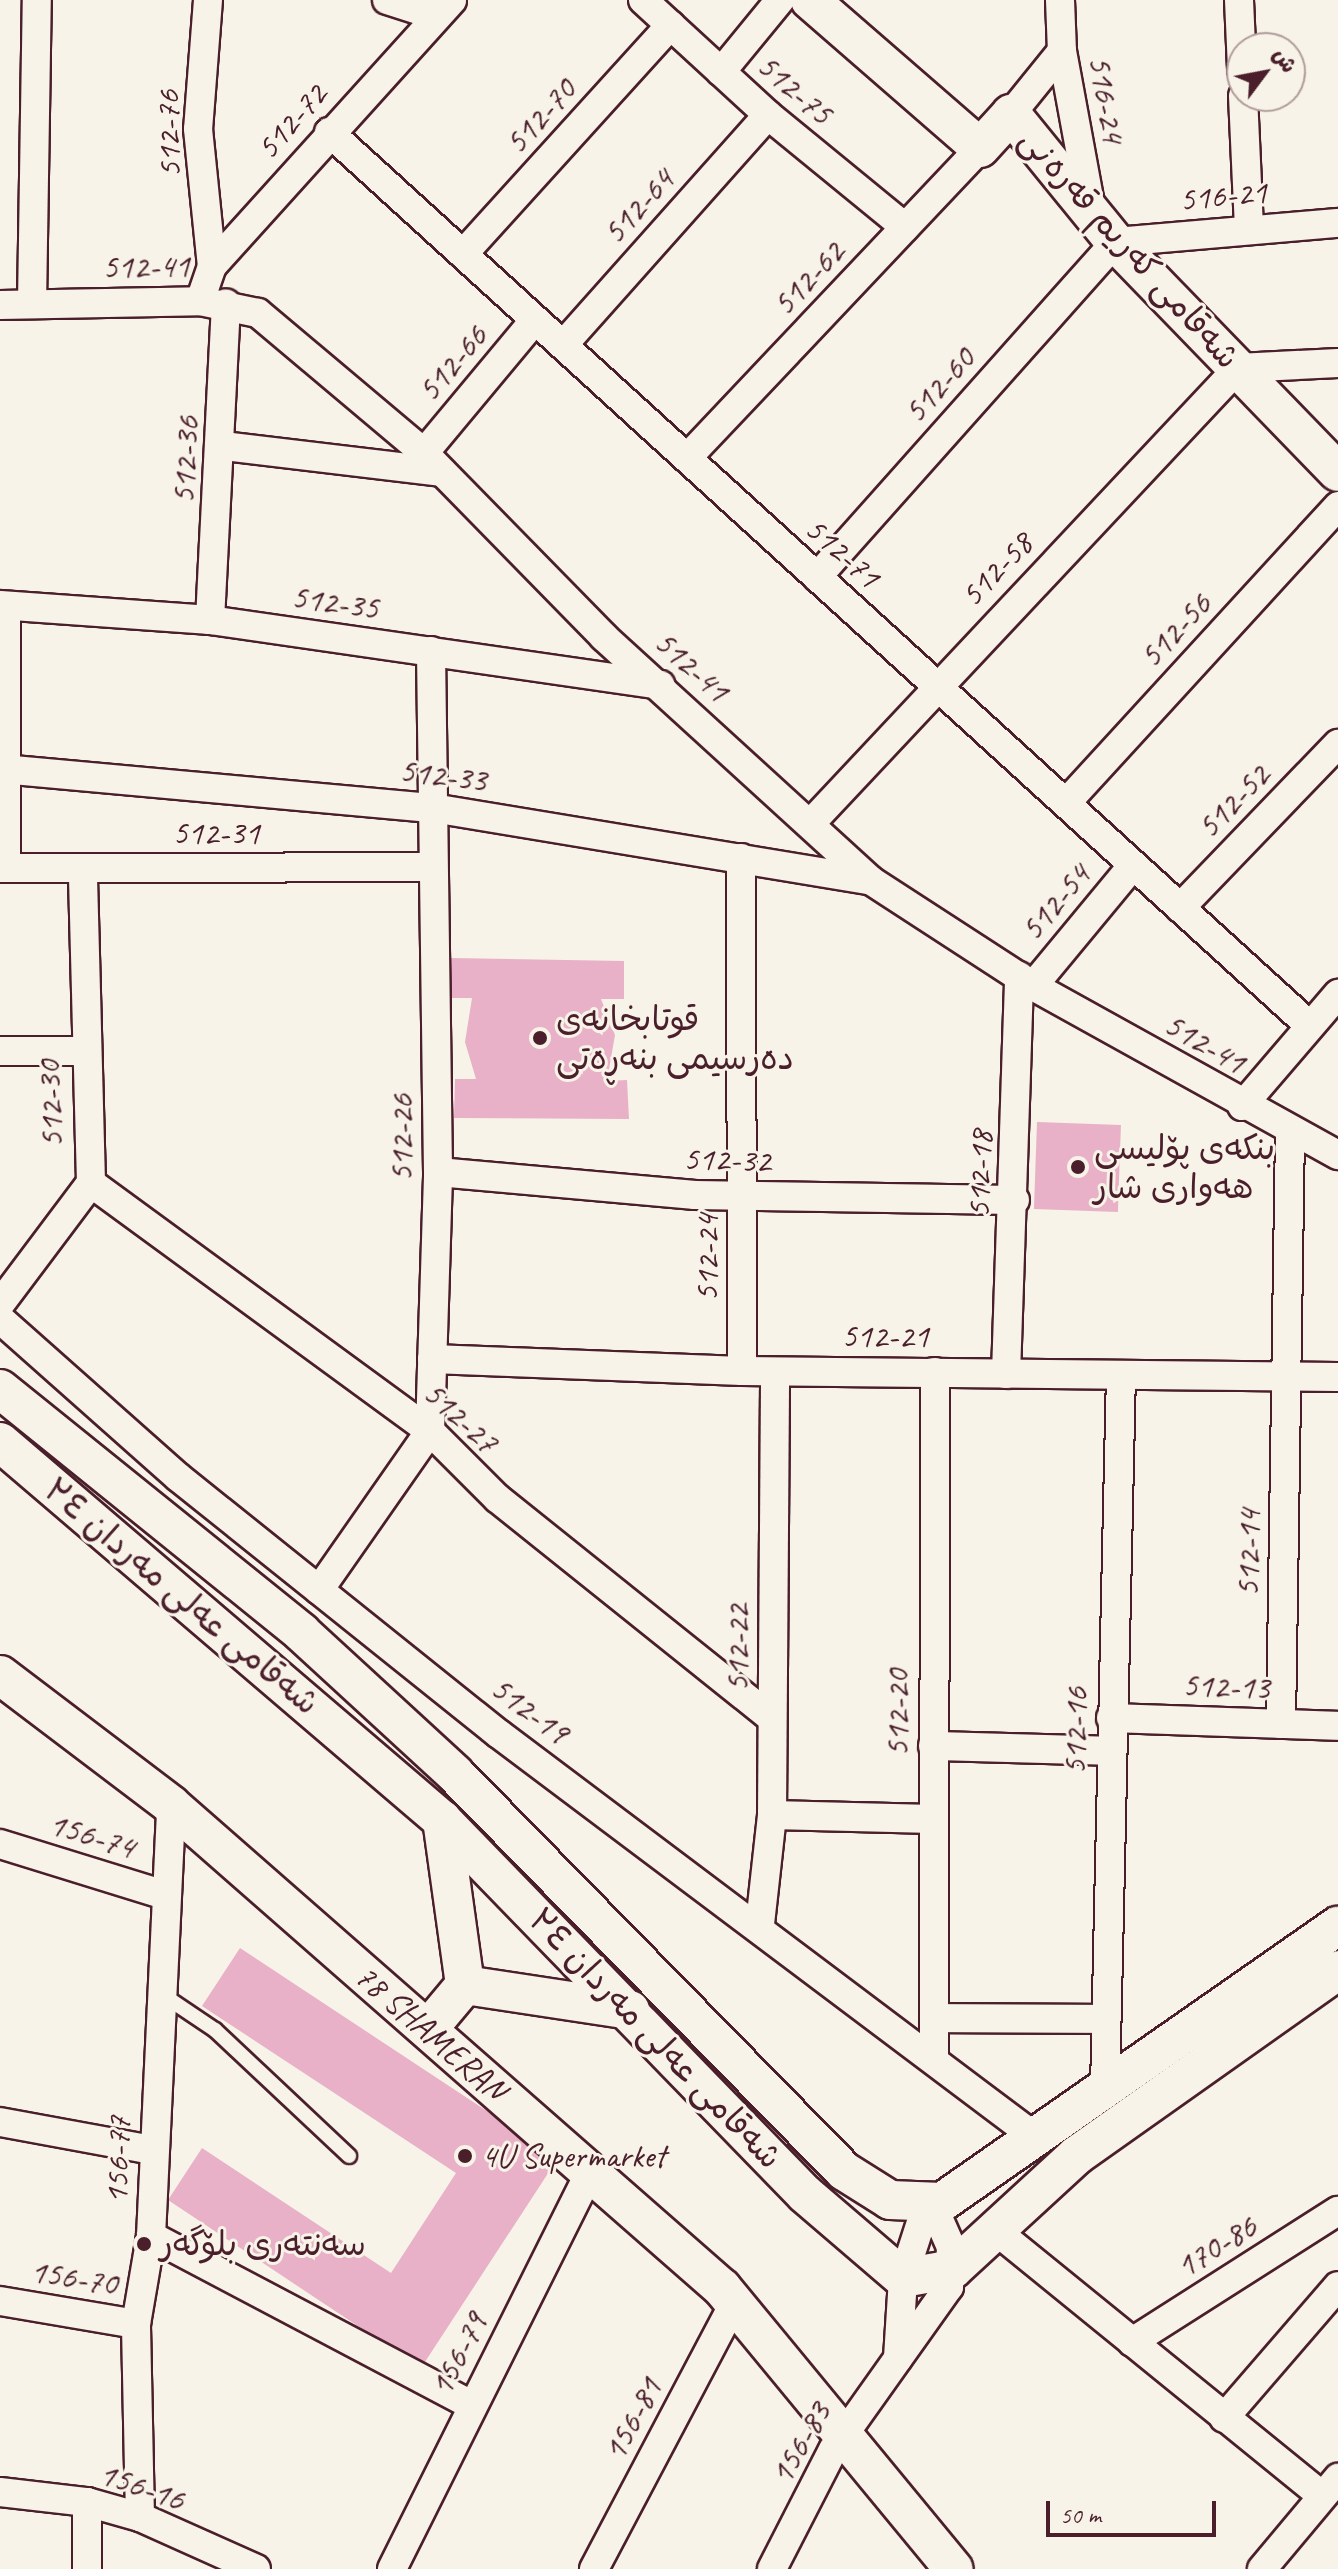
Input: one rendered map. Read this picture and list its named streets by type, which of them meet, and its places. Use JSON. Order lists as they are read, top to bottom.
{
  "streets": {
    "main road": ["شەقامی کەریم قەرەنی", "شەقامی عەلی مەردان ٣٤", "78 SHAMERAN"],
    "street": [
      "512-75",
      "516-24",
      "512-70",
      "512-72",
      "512-76",
      "516-21",
      "512-64",
      "512-41",
      "512-62",
      "512-66",
      "512-60",
      "512-36",
      "512-71",
      "512-58",
      "512-35",
      "512-56",
      "512-33",
      "512-52",
      "512-31",
      "512-54",
      "512-30",
      "512-26",
      "512-32",
      "512-18",
      "512-24",
      "512-21",
      "512-27",
      "512-14",
      "512-22",
      "512-13",
      "512-19",
      "512-20",
      "512-16",
      "156-74",
      "156-77",
      "170-86",
      "156-70",
      "156-79",
      "156-81",
      "156-83",
      "156-16"
    ]
  },
  "crossings": [
    ["512-75", "512-70"],
    ["512-75", "512-64"],
    ["512-75", "512-62"],
    ["516-24", "شەقامی کەریم قەرەنی"],
    ["512-70", "512-71"],
    ["512-72", "512-76"],
    ["512-72", "512-41"],
    ["512-72", "512-36"],
    ["512-72", "512-71"],
    ["516-21", "شەقامی کەریم قەرەنی"],
    ["516-21", "512-60"],
    ["512-64", "512-71"],
    ["شەقامی کەریم قەرەنی", "512-62"],
    ["شەقامی کەریم قەرەنی", "512-60"],
    ["شەقامی کەریم قەرەنی", "512-58"],
    ["512-41", "512-66"],
    ["512-41", "512-36"],
    ["512-41", "512-58"],
    ["512-41", "512-35"],
    ["512-41", "512-33"],
    ["512-41", "512-54"],
    ["512-41", "512-18"],
    ["512-41", "512-14"],
    ["512-62", "512-71"],
    ["512-66", "512-71"],
    ["512-60", "512-71"],
    ["512-36", "512-35"],
    ["512-71", "512-58"],
    ["512-71", "512-56"],
    ["512-71", "512-52"],
    ["512-71", "512-54"],
    ["512-35", "512-26"],
    ["512-33", "512-26"],
    ["512-33", "512-24"],
    ["512-31", "512-30"],
    ["512-31", "512-26"],
    ["512-54", "512-18"],
    ["512-30", "512-27"],
    ["512-26", "512-32"],
    ["512-26", "512-21"],
    ["512-26", "512-27"],
    ["512-32", "512-18"],
    ["512-32", "512-24"],
    ["512-18", "512-21"],
    ["512-24", "512-21"],
    ["512-21", "512-14"],
    ["512-21", "512-22"],
    ["512-21", "512-20"],
    ["512-21", "512-16"],
    ["512-27", "512-22"],
    ["512-14", "512-13"],
    ["512-22", "512-19"],
    ["512-13", "512-16"],
    ["512-19", "512-20"],
    ["156-74", "156-77"],
    ["78 SHAMERAN", "156-77"],
    ["78 SHAMERAN", "156-79"],
    ["78 SHAMERAN", "156-81"],
    ["78 SHAMERAN", "156-83"],
    ["156-77", "156-70"],
    ["156-77", "156-16"]
  ],
  "places": [
    "قوتابخانەی دەرسیمی بنەڕەتی",
    "بنکەی پۆلیسی هەواری شار",
    "4U Supermarket",
    "سەنتەری بلۆگەر"
  ],
  "scale_bar": "50 m",
  "north": "top right"
}
